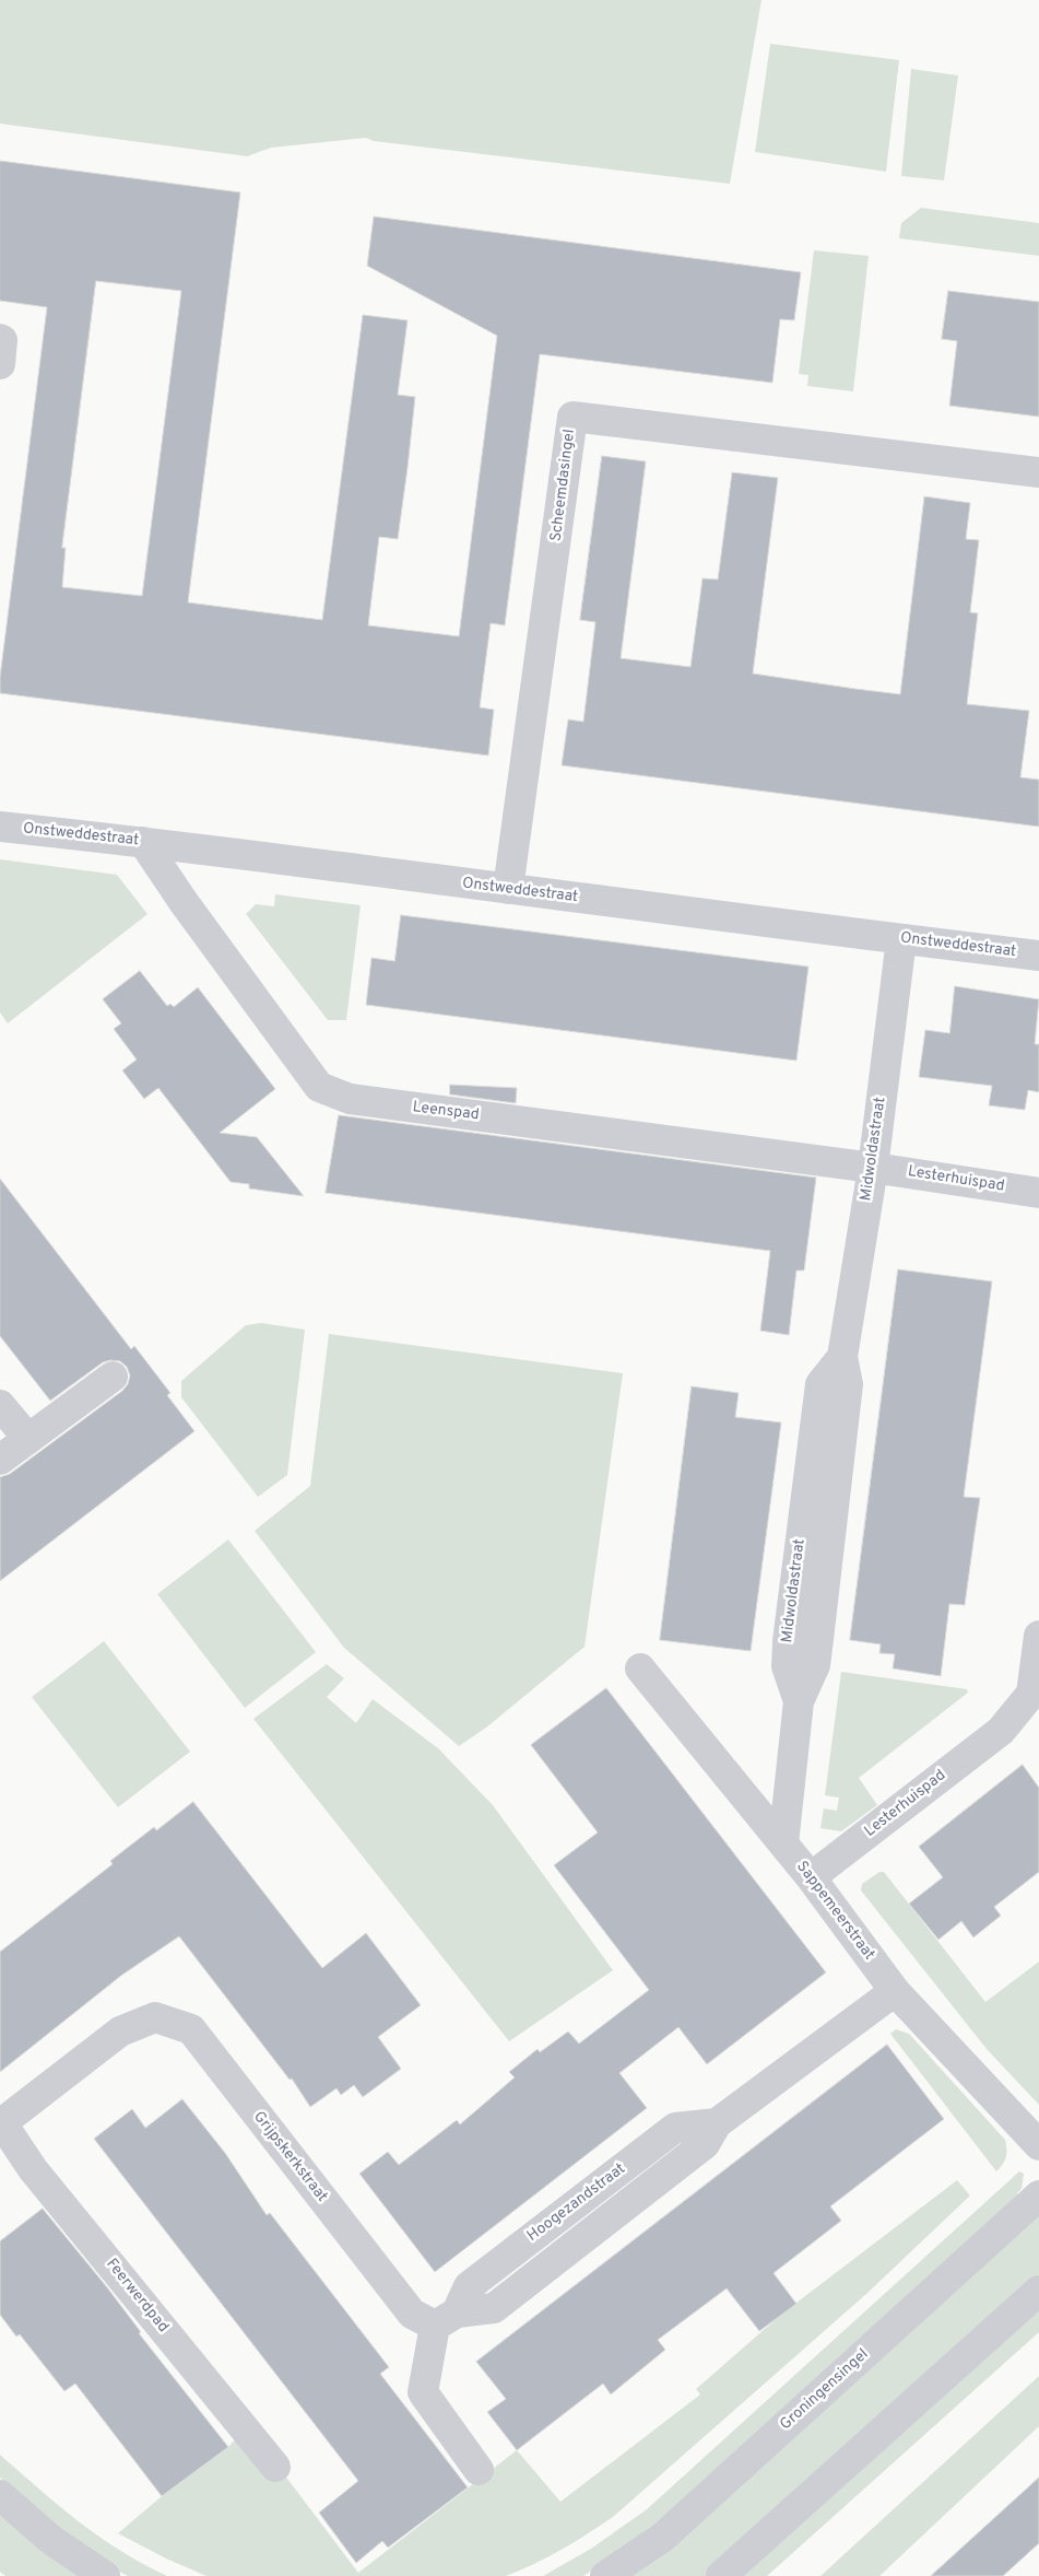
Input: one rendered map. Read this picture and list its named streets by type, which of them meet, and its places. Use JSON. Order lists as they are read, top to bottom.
{
  "streets": {
    "street": [
      "Scheemdasingel",
      "Onstweddestraat",
      "Leenspad",
      "Midwoldastraat",
      "Lesterhuispad",
      "Sappemeerstraat",
      "Grijpskerkstraat",
      "Hoogezandstraat",
      "Feerwerdpad",
      "Groningensingel"
    ]
  },
  "crossings": [
    ["Scheemdasingel", "Onstweddestraat"],
    ["Onstweddestraat", "Leenspad"],
    ["Onstweddestraat", "Midwoldastraat"],
    ["Leenspad", "Midwoldastraat"],
    ["Leenspad", "Lesterhuispad"],
    ["Midwoldastraat", "Lesterhuispad"],
    ["Midwoldastraat", "Sappemeerstraat"],
    ["Lesterhuispad", "Sappemeerstraat"],
    ["Sappemeerstraat", "Hoogezandstraat"],
    ["Grijpskerkstraat", "Hoogezandstraat"],
    ["Grijpskerkstraat", "Feerwerdpad"]
  ]
}
